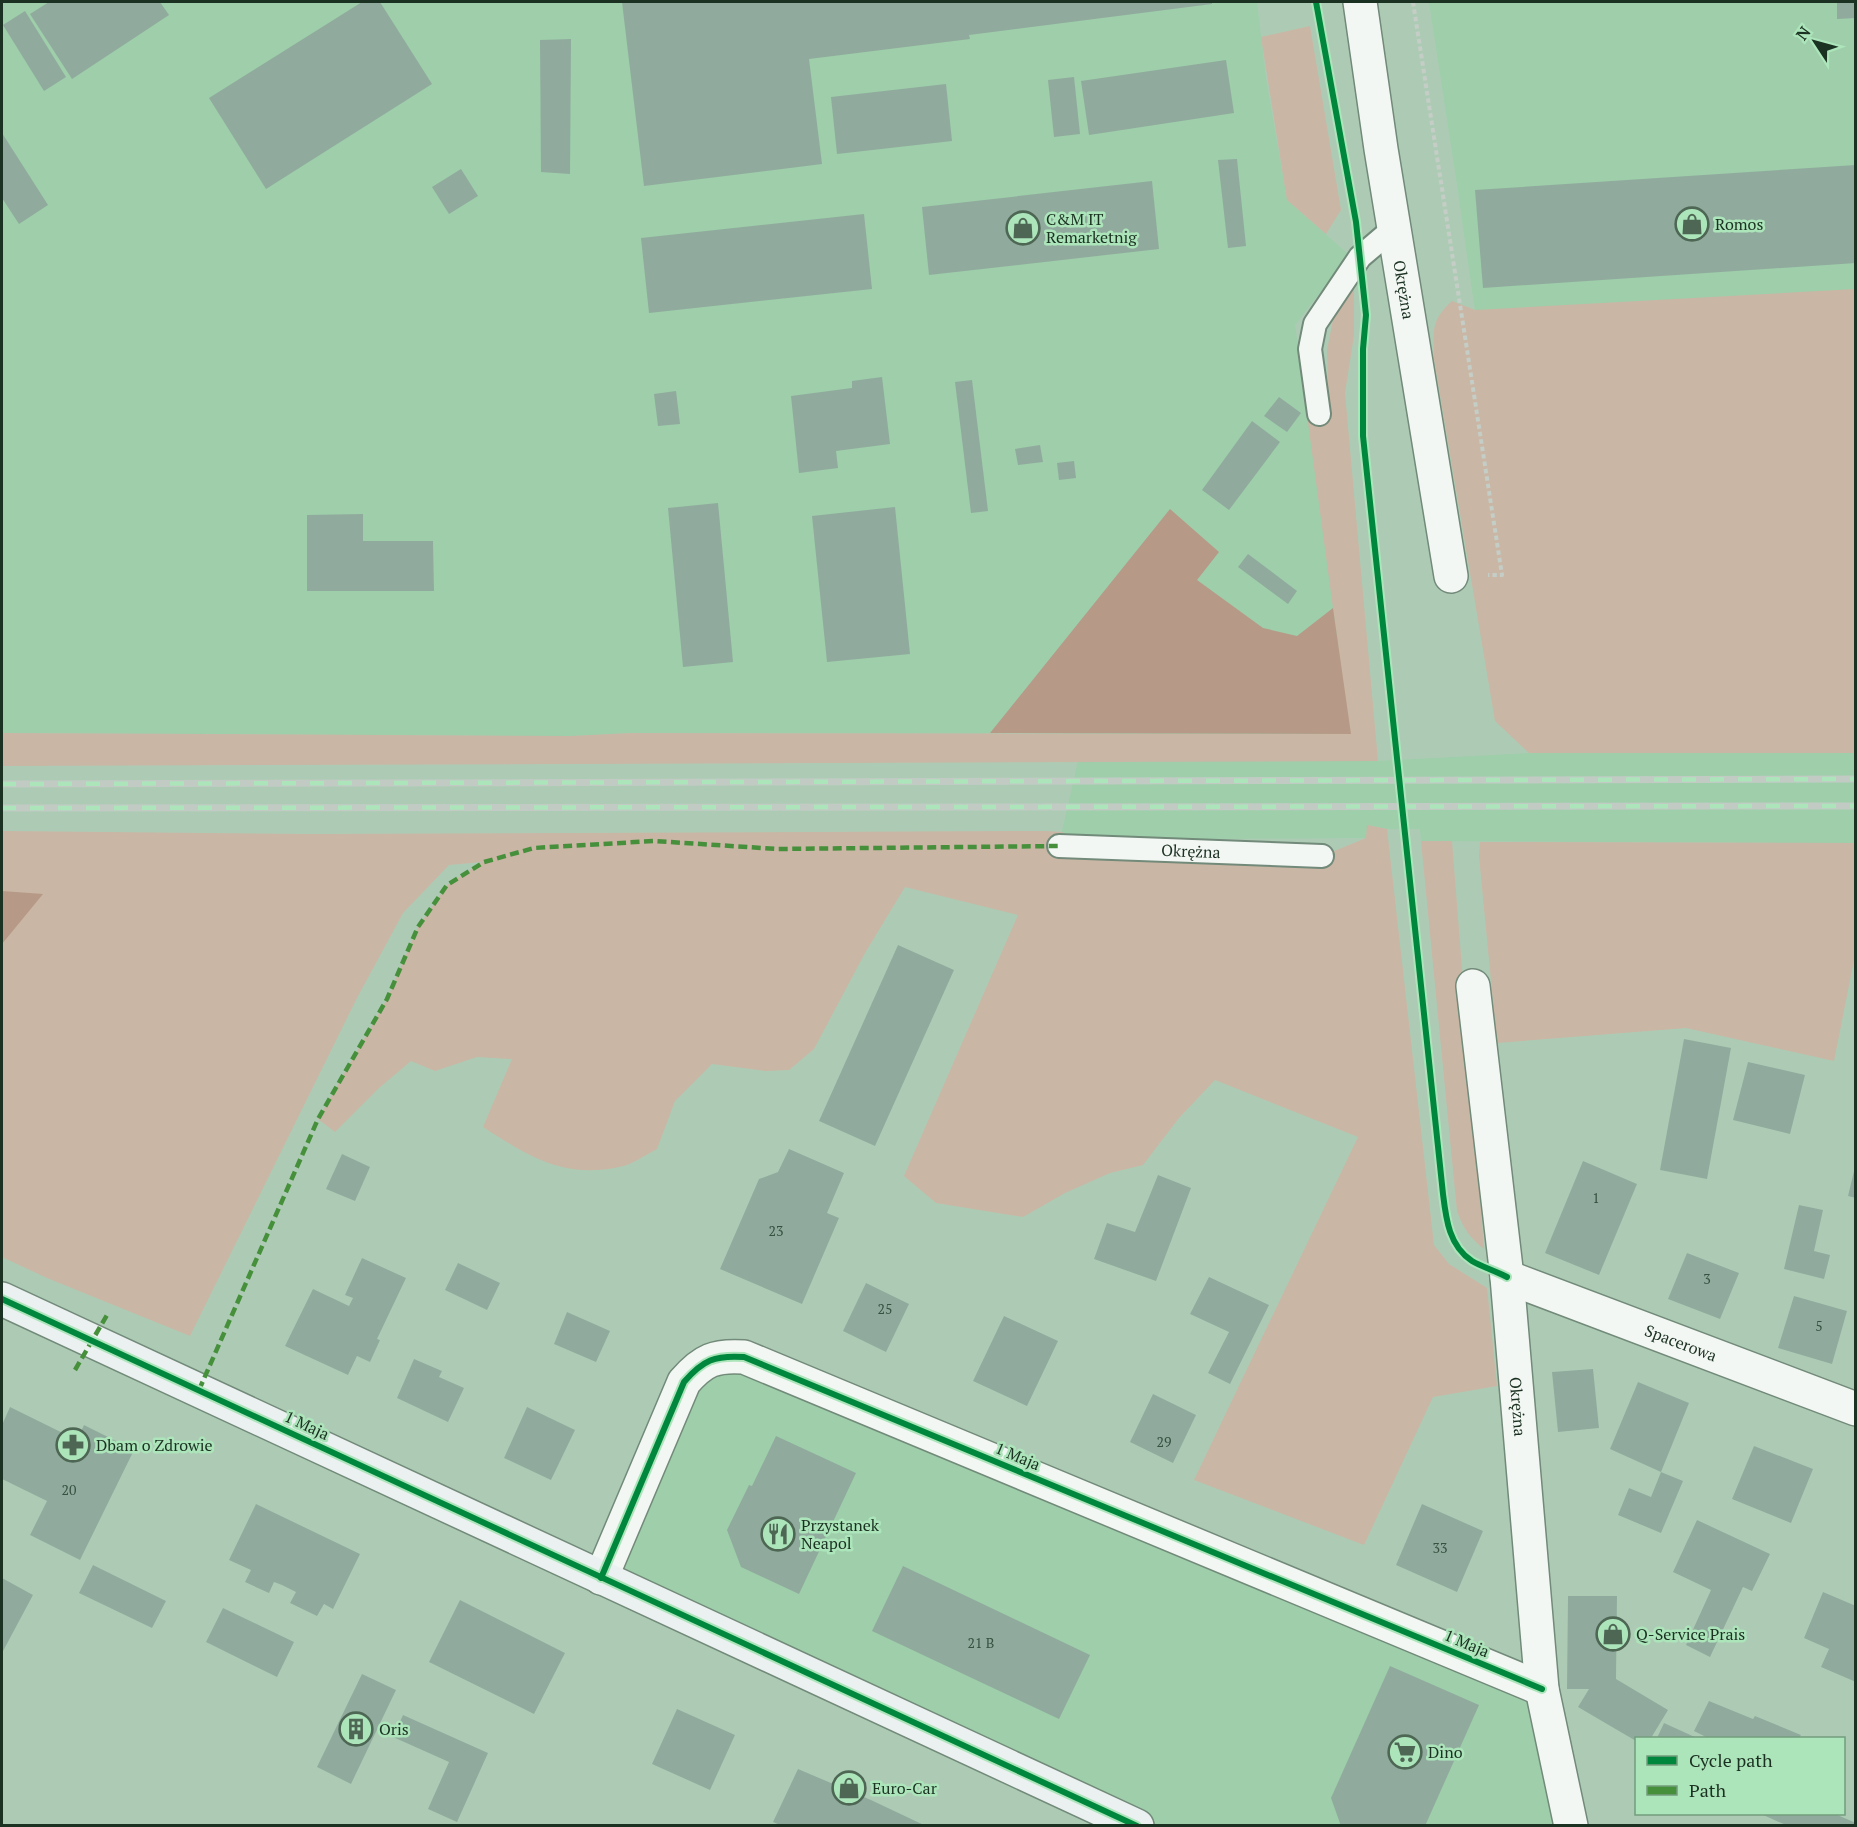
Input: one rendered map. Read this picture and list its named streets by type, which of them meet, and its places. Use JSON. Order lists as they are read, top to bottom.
{
  "streets": {
    "street": ["Okrężna", "Spacerowa", "1 Maja"]
  },
  "crossings": [
    ["Okrężna", "Spacerowa"],
    ["Okrężna", "1 Maja"]
  ],
  "places": {
    "shop": [
      "Romos",
      "C&M IT Remarketnig",
      "Q-Service Prais",
      "Euro-Car"
    ],
    "pharmacy": ["Dbam o Zdrowie"],
    "restaurant": ["Przystanek Neapol"],
    "building": ["Oris"],
    "supermarket": ["Dino"]
  },
  "house_numbers": [
    "1",
    "23",
    "3",
    "25",
    "5",
    "29",
    "20",
    "33",
    "21 B"
  ],
  "legend": ["Cycle path", "Path"],
  "north": "top left"
}
